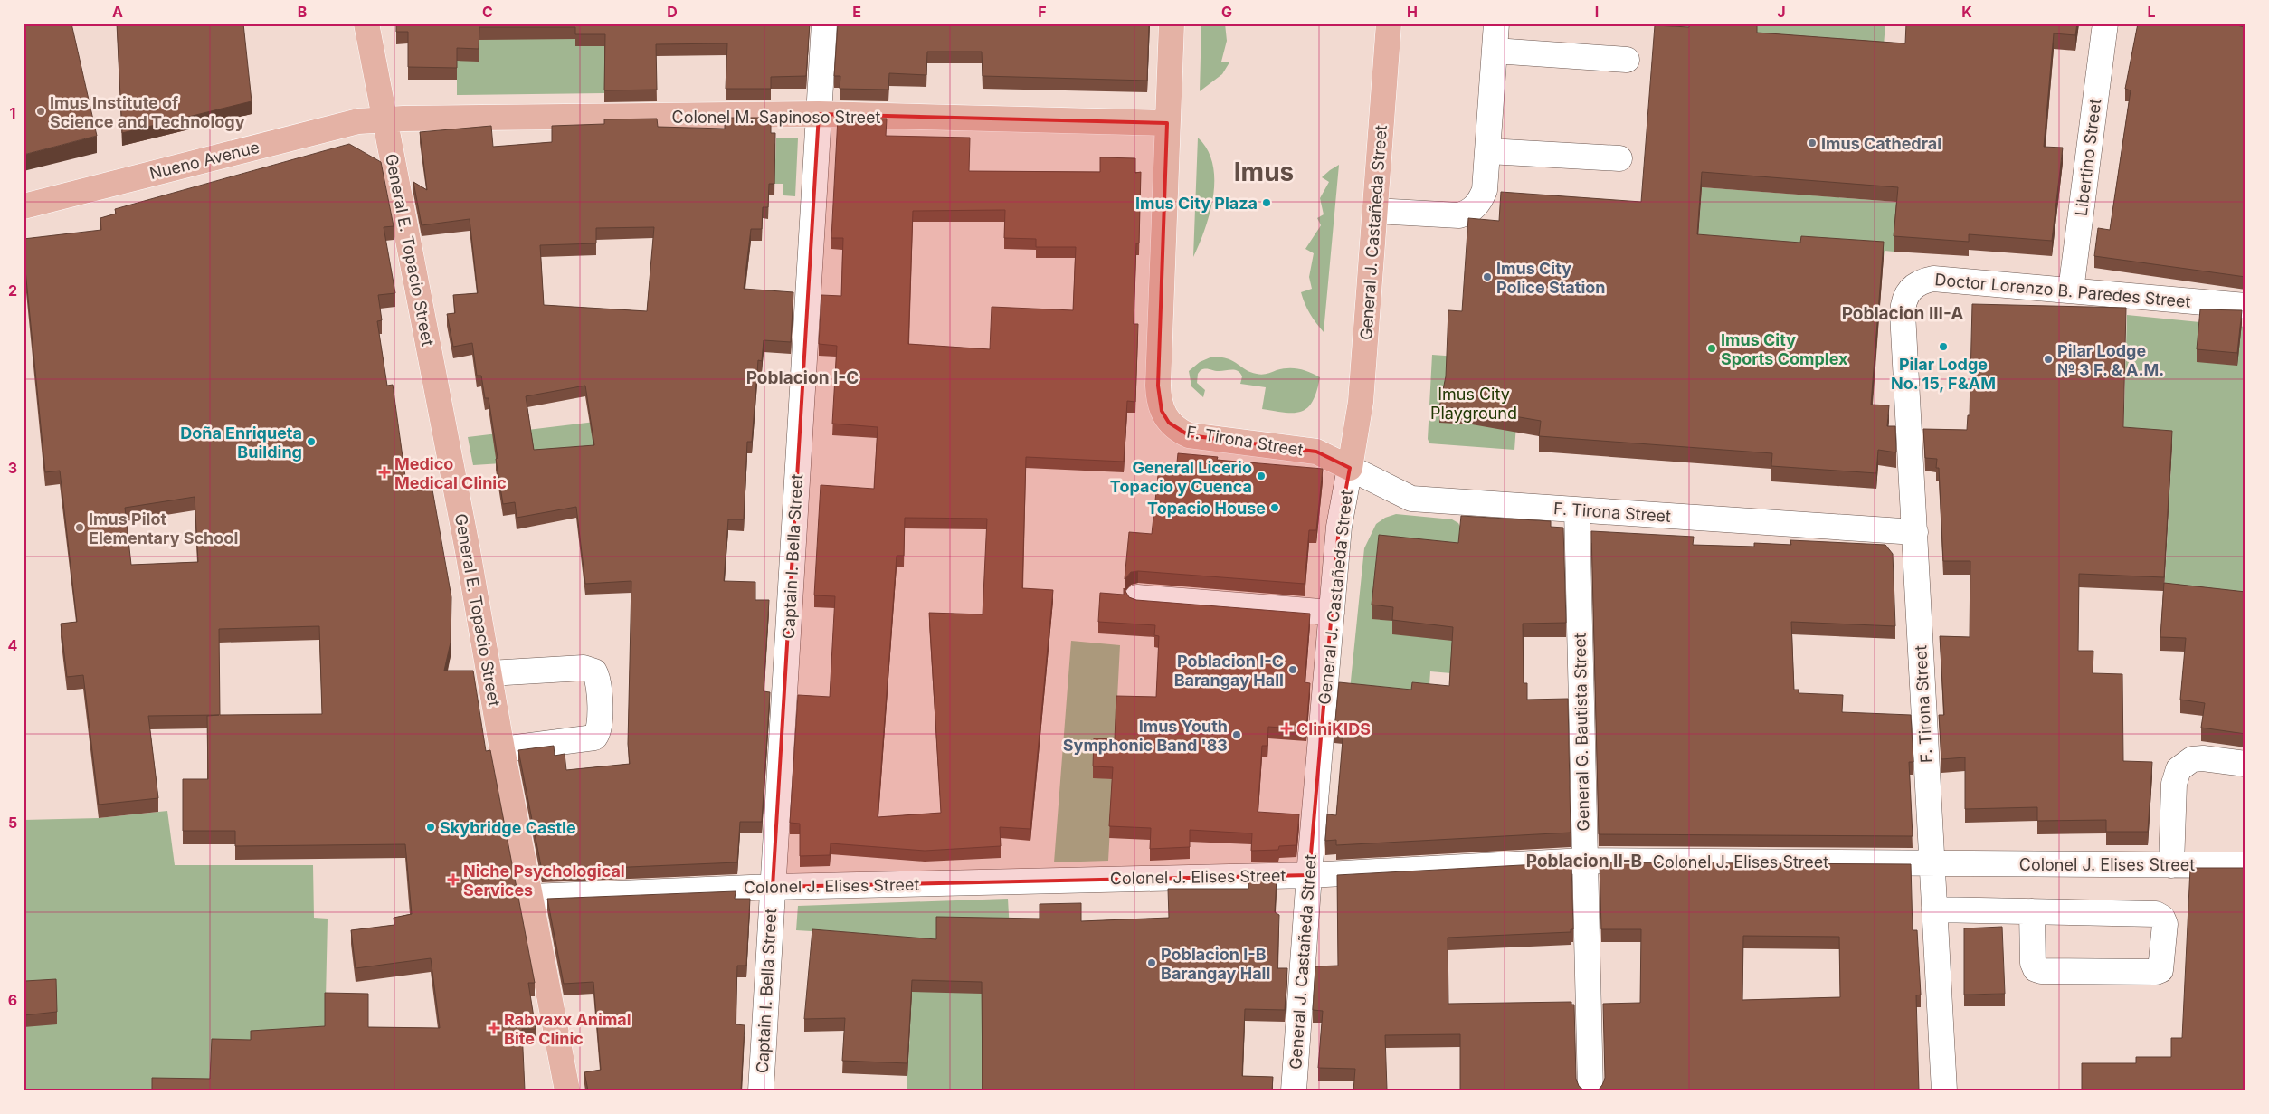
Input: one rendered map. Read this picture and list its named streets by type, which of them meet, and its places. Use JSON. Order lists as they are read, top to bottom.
{
  "streets": {
    "main road": [
      "Colonel M. Sapinoso Street",
      "Nueno Avenue",
      "General J. Castañeda Street",
      "General E. Topacio Street",
      "F. Tirona Street"
    ],
    "street": [
      "Libertino Street",
      "Doctor Lorenzo B. Paredes Street",
      "Captain I. Bella Street",
      "General G. Bautista Street",
      "Colonel J. Elises Street"
    ]
  },
  "crossings": [
    ["Colonel M. Sapinoso Street", "Nueno Avenue"],
    ["Colonel M. Sapinoso Street", "General E. Topacio Street"],
    ["Colonel M. Sapinoso Street", "F. Tirona Street"],
    ["Colonel M. Sapinoso Street", "Captain I. Bella Street"],
    ["Libertino Street", "Doctor Lorenzo B. Paredes Street"],
    ["Nueno Avenue", "General E. Topacio Street"],
    ["General J. Castañeda Street", "F. Tirona Street"],
    ["General J. Castañeda Street", "Colonel J. Elises Street"],
    ["General E. Topacio Street", "Colonel J. Elises Street"],
    ["Doctor Lorenzo B. Paredes Street", "F. Tirona Street"],
    ["F. Tirona Street", "General G. Bautista Street"],
    ["F. Tirona Street", "Colonel J. Elises Street"],
    ["Captain I. Bella Street", "Colonel J. Elises Street"],
    ["General G. Bautista Street", "Colonel J. Elises Street"]
  ],
  "districts": [
    "Imus",
    "Poblacion III-A",
    "Poblacion I-C",
    "Poblacion II-B"
  ],
  "parks": ["Imus City Playground"],
  "places": {
    "other": [
      "Imus Institute of Science and Technology",
      "Imus Cathedral",
      "Imus City Plaza",
      "Imus City Police Station",
      "Pilar Lodge No. 15, F&AM",
      "Imus City Sports Complex",
      "Pilar Lodge № 3 F. & A.M.",
      "Doña Enriqueta Building",
      "General Licerio Topacio y Cuenca",
      "Topacio House",
      "Imus Pilot Elementary School",
      "Poblacion I-C Barangay Hall",
      "Imus Youth Symphonic Band '83",
      "Skybridge Castle",
      "Poblacion I-B Barangay Hall"
    ],
    "health": [
      "Medico Medical Clinic",
      "CliniKIDS",
      "Niche Psychological Services",
      "Rabvaxx Animal Bite Clinic"
    ]
  },
  "grid": {
    "columns": [
      "A",
      "B",
      "C",
      "D",
      "E",
      "F",
      "G",
      "H",
      "I",
      "J",
      "K",
      "L"
    ],
    "rows": [
      "1",
      "2",
      "3",
      "4",
      "5",
      "6"
    ]
  }
}
